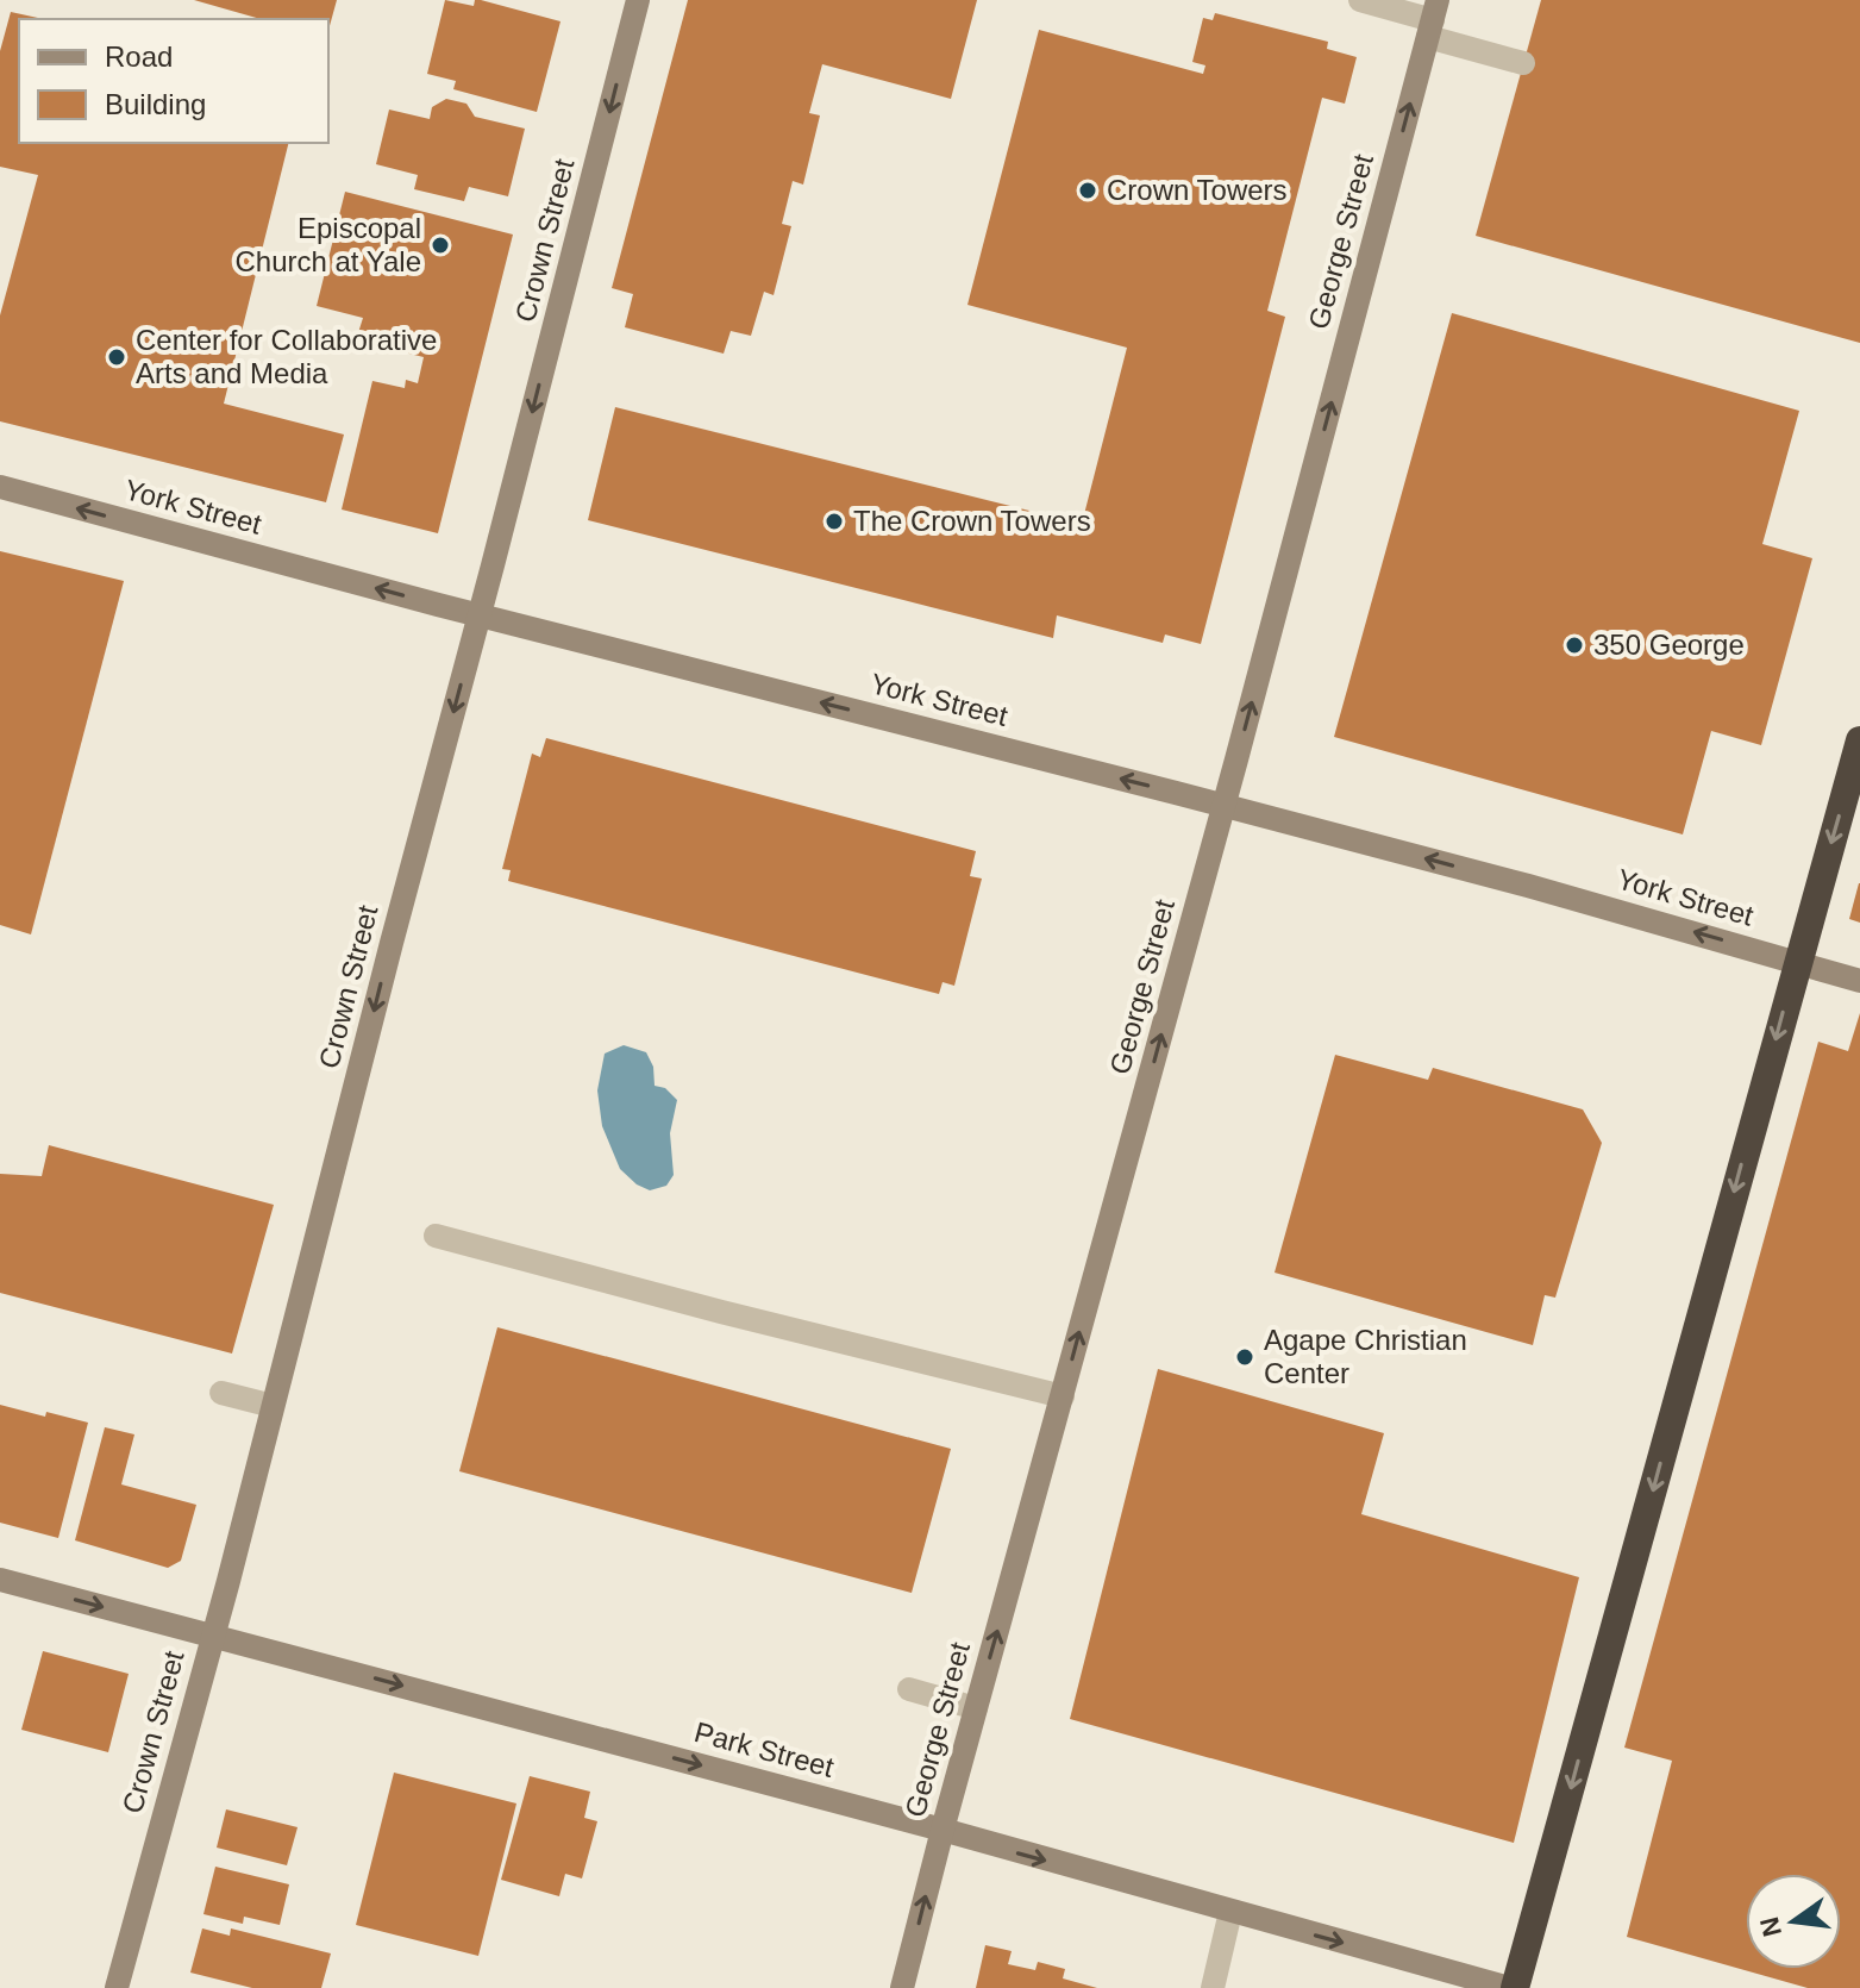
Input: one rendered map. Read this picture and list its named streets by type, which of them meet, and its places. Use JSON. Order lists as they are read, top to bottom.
{
  "streets": {
    "main road": [
      "Crown Street",
      "George Street",
      "York Street",
      "Park Street"
    ]
  },
  "crossings": [
    ["Crown Street", "York Street"],
    ["Crown Street", "Park Street"],
    ["George Street", "York Street"],
    ["George Street", "Park Street"]
  ],
  "one_way": [
    "Crown Street",
    "George Street",
    "York Street",
    "Park Street"
  ],
  "places": [
    "Crown Towers",
    "Episcopal Church at Yale",
    "Center for Collaborative Arts and Media",
    "The Crown Towers",
    "350 George",
    "Agape Christian Center"
  ],
  "legend": ["Road", "Building"],
  "north": "left"
}
